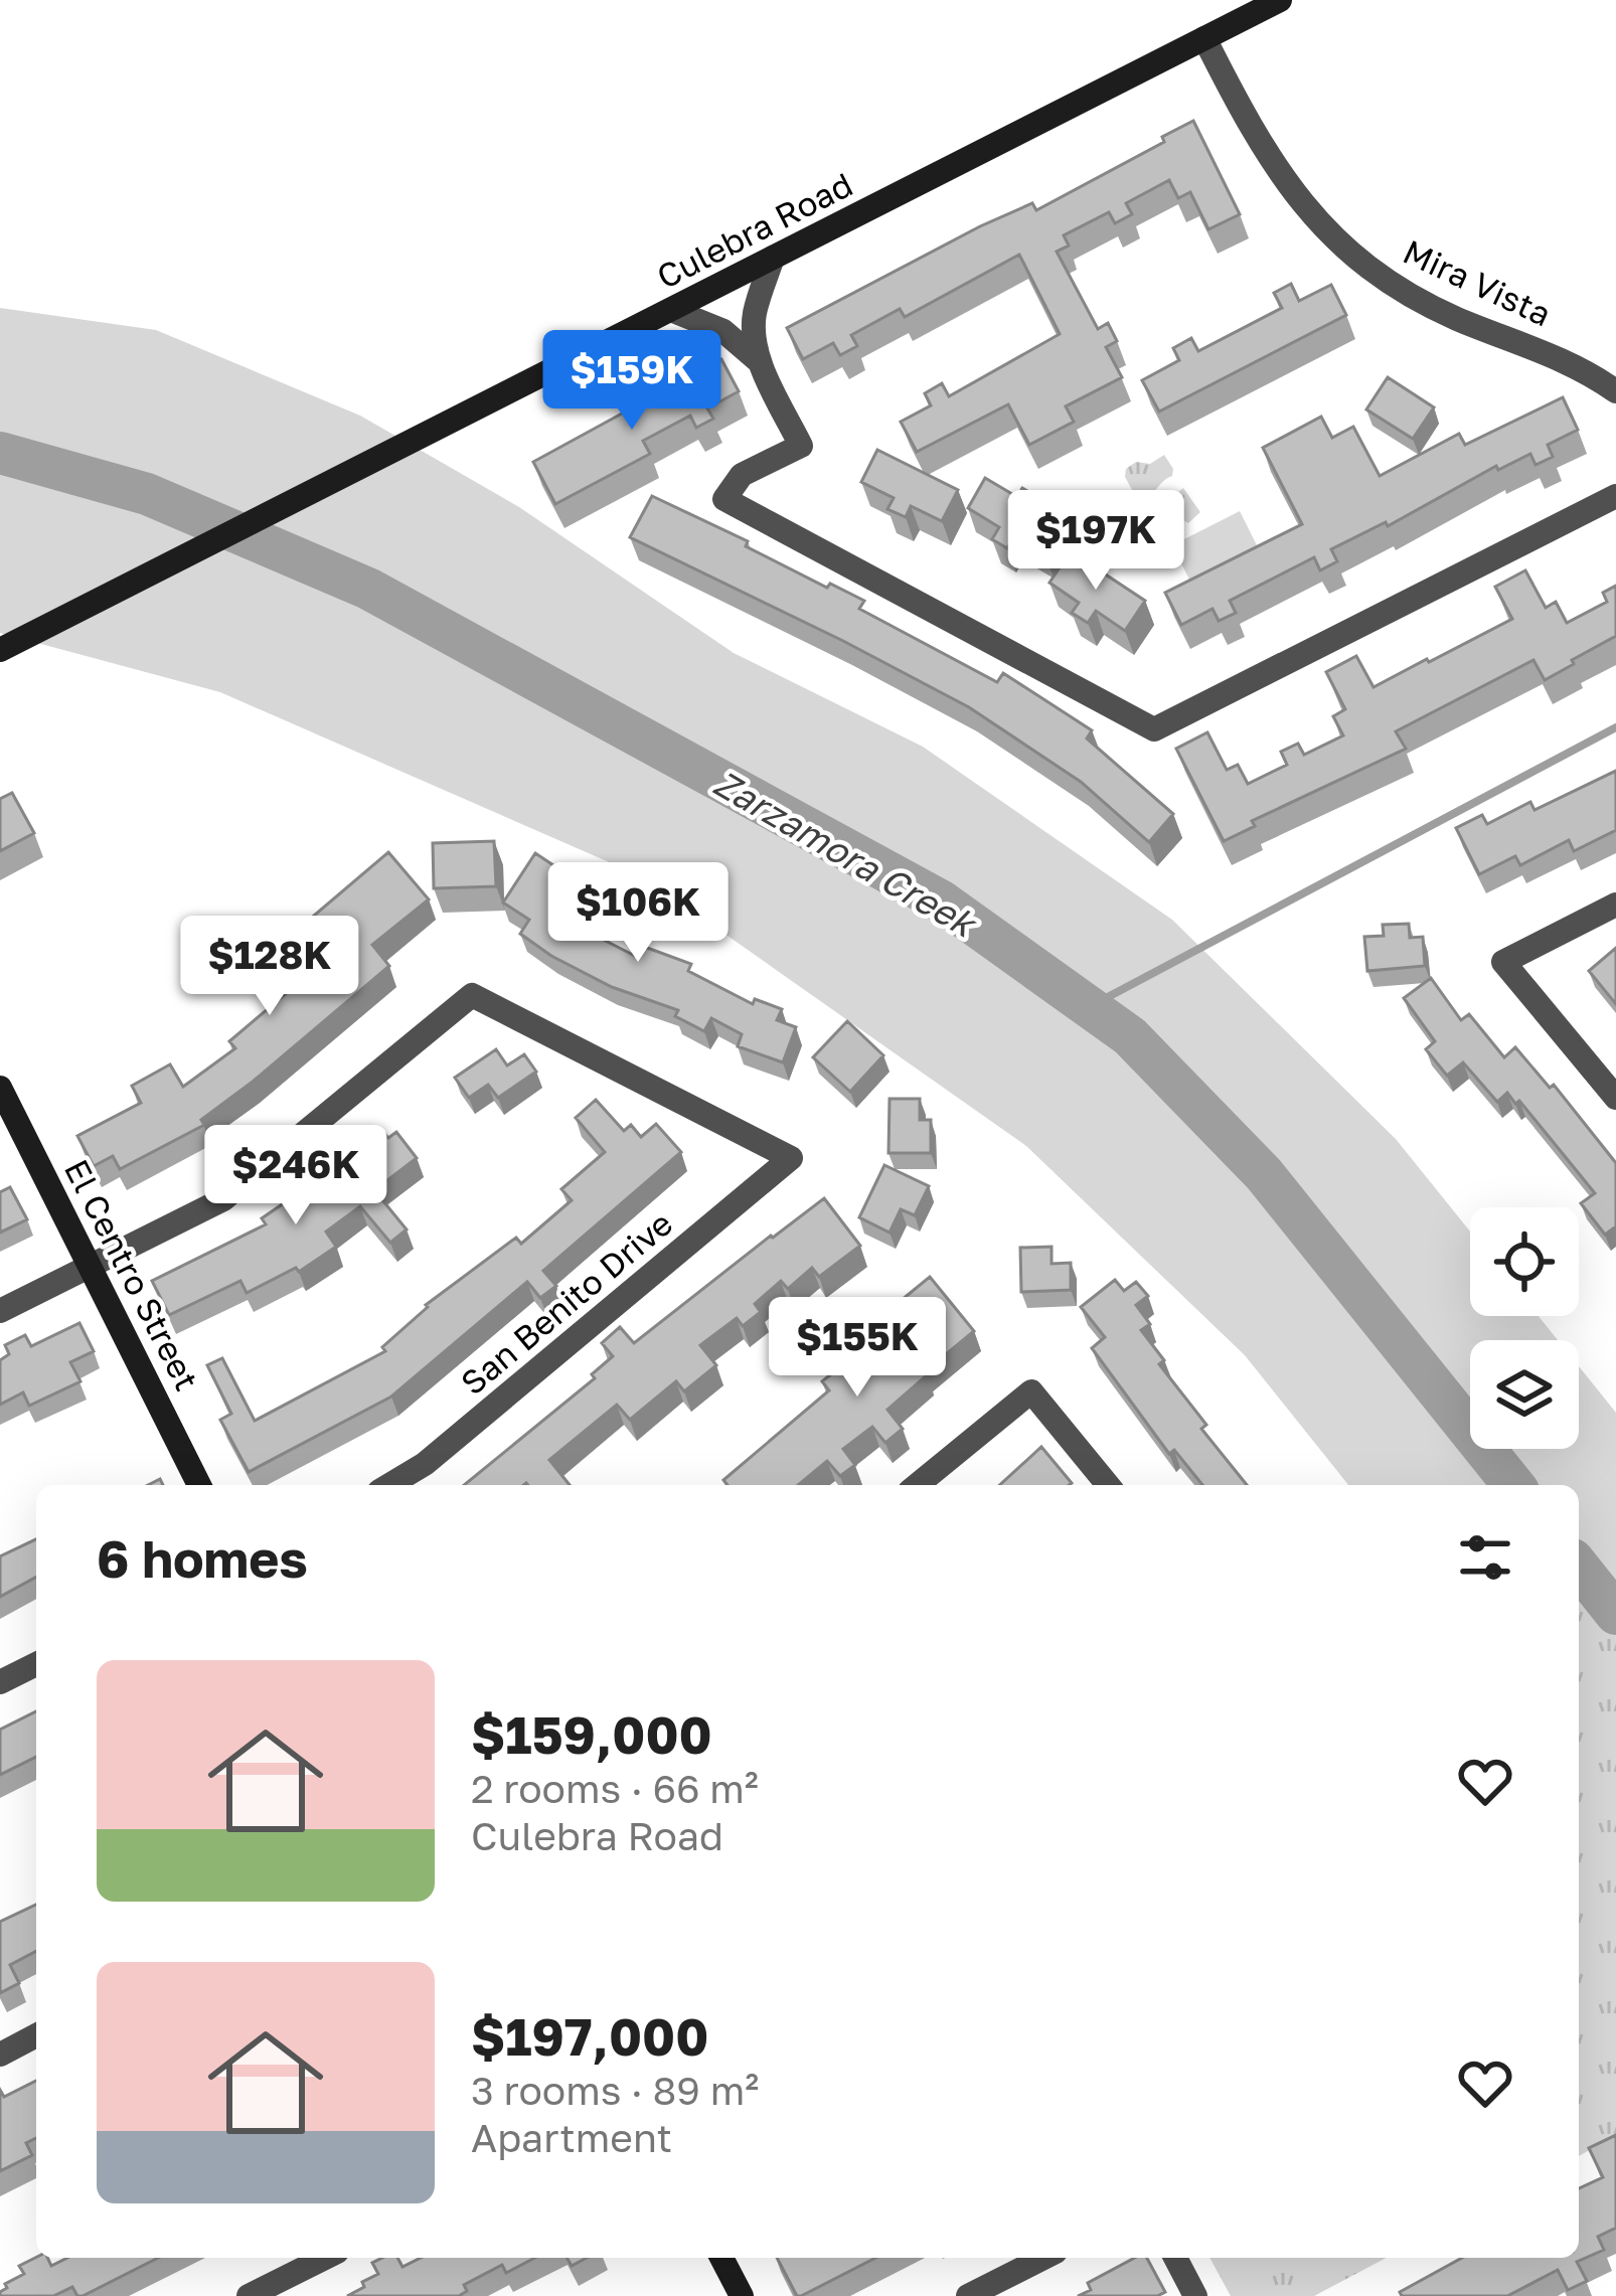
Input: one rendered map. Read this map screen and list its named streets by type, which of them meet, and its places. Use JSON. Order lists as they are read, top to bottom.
{
  "streets": {
    "main road": ["Culebra Road", "El Centro Street"],
    "street": ["Mira Vista", "San Benito Drive"]
  },
  "crossings": [
    ["Culebra Road", "Mira Vista"],
    ["El Centro Street", "San Benito Drive"]
  ],
  "water": ["Zarzamora Creek"],
  "page": {
    "price": [
      "$159K",
      "$197K",
      "$106K",
      "$128K",
      "$246K",
      "$155K"
    ],
    "heading": "6 homes",
    "list": [
      {
        "name": "$159,000",
        "note": "2 rooms · 66 m² · Culebra Road"
      },
      {
        "name": "$197,000",
        "note": "3 rooms · 89 m² · Apartment"
      }
    ]
  }
}
